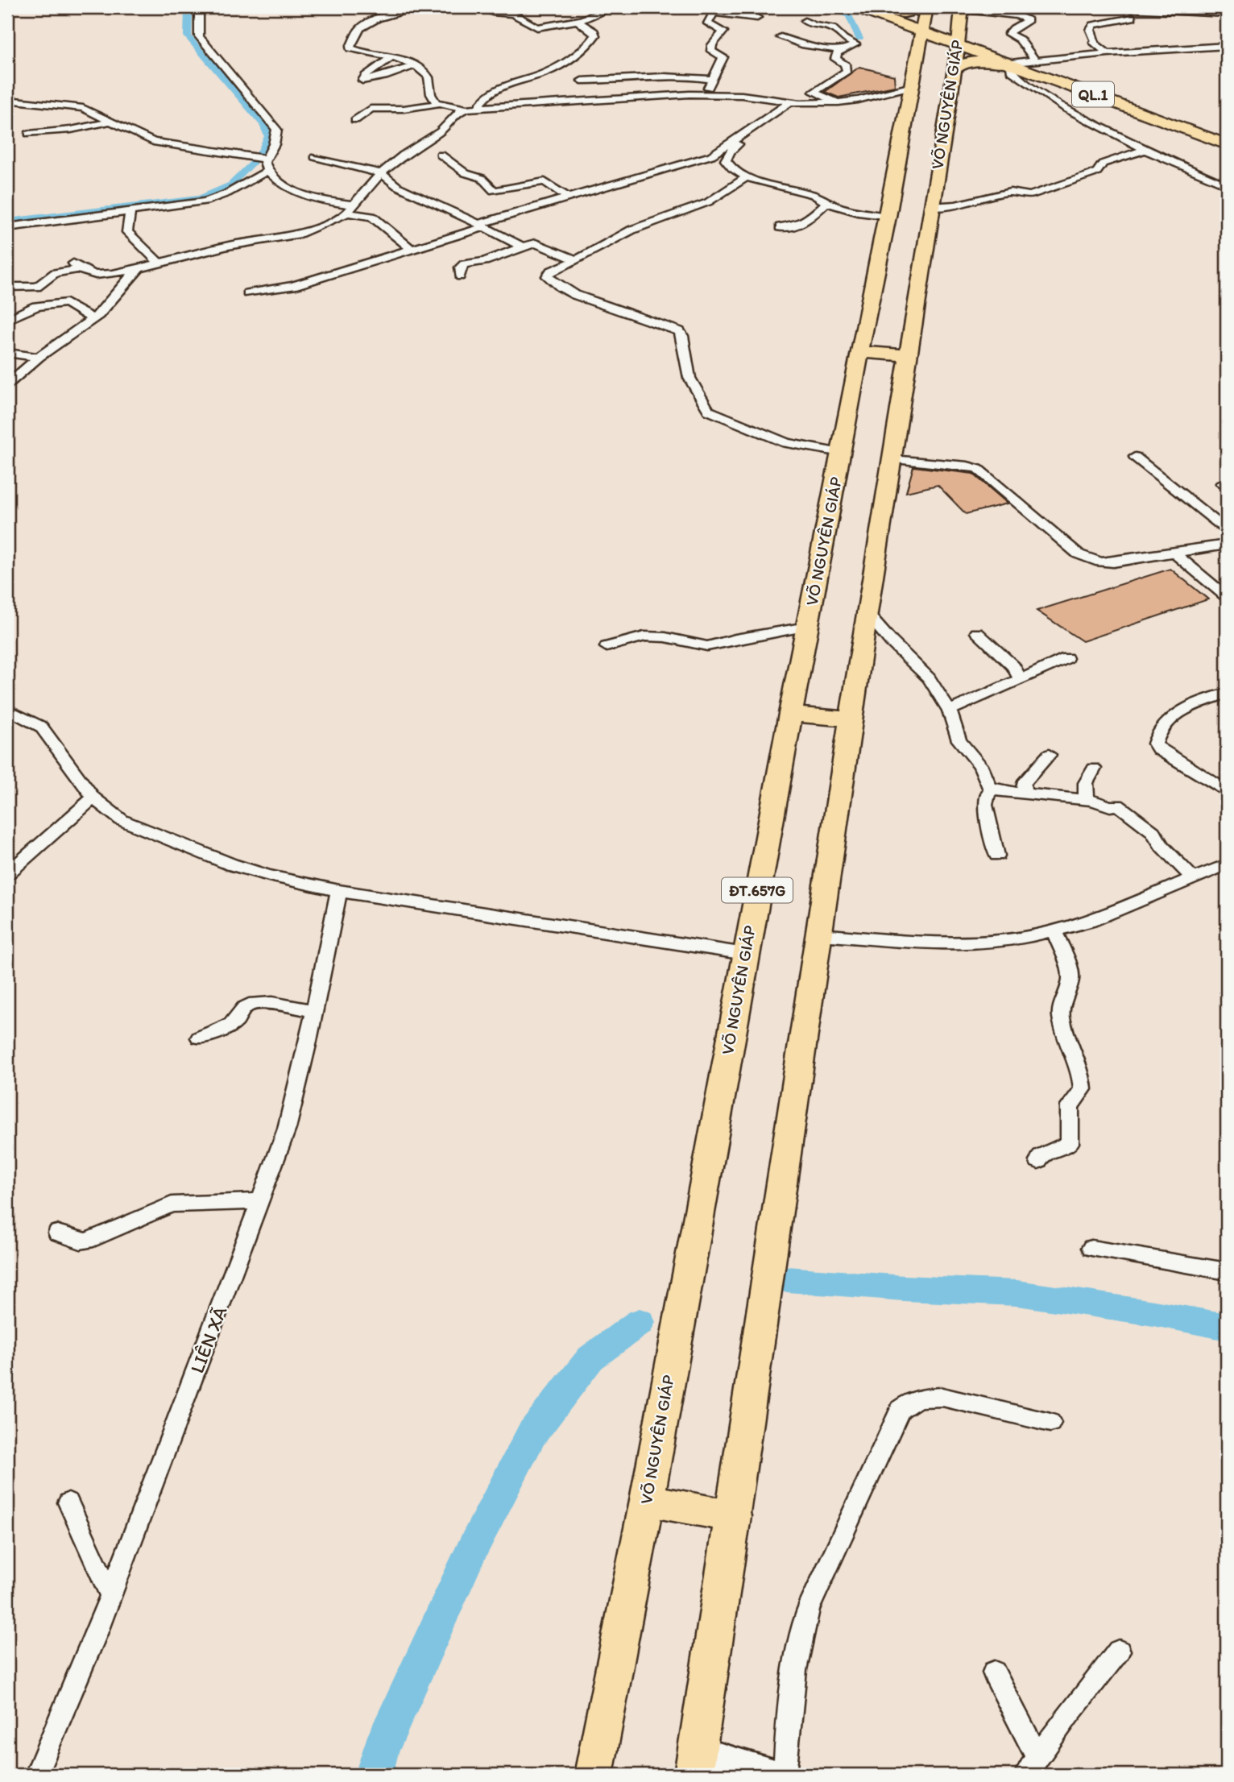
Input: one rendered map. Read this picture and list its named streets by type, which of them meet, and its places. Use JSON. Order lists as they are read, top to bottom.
{
  "streets": {
    "highway": ["QL.1"],
    "main road": ["VÕ NGUYÊN GIÁP", "ĐT.657G"],
    "street": ["LIÊN XÃ"]
  },
  "crossings": [
    ["QL.1", "VÕ NGUYÊN GIÁP"]
  ]
}
